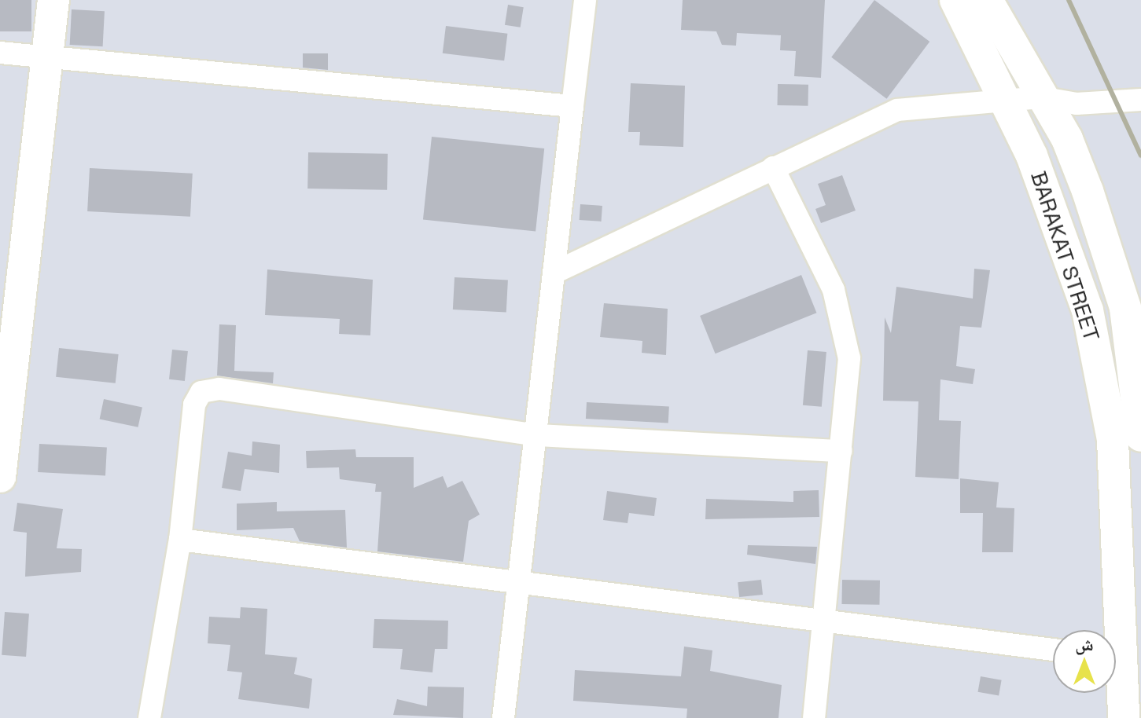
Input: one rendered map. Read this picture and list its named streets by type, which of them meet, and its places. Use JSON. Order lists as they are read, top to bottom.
{
  "streets": {
    "main road": ["BARAKAT STREET"]
  },
  "north": "top"
}
